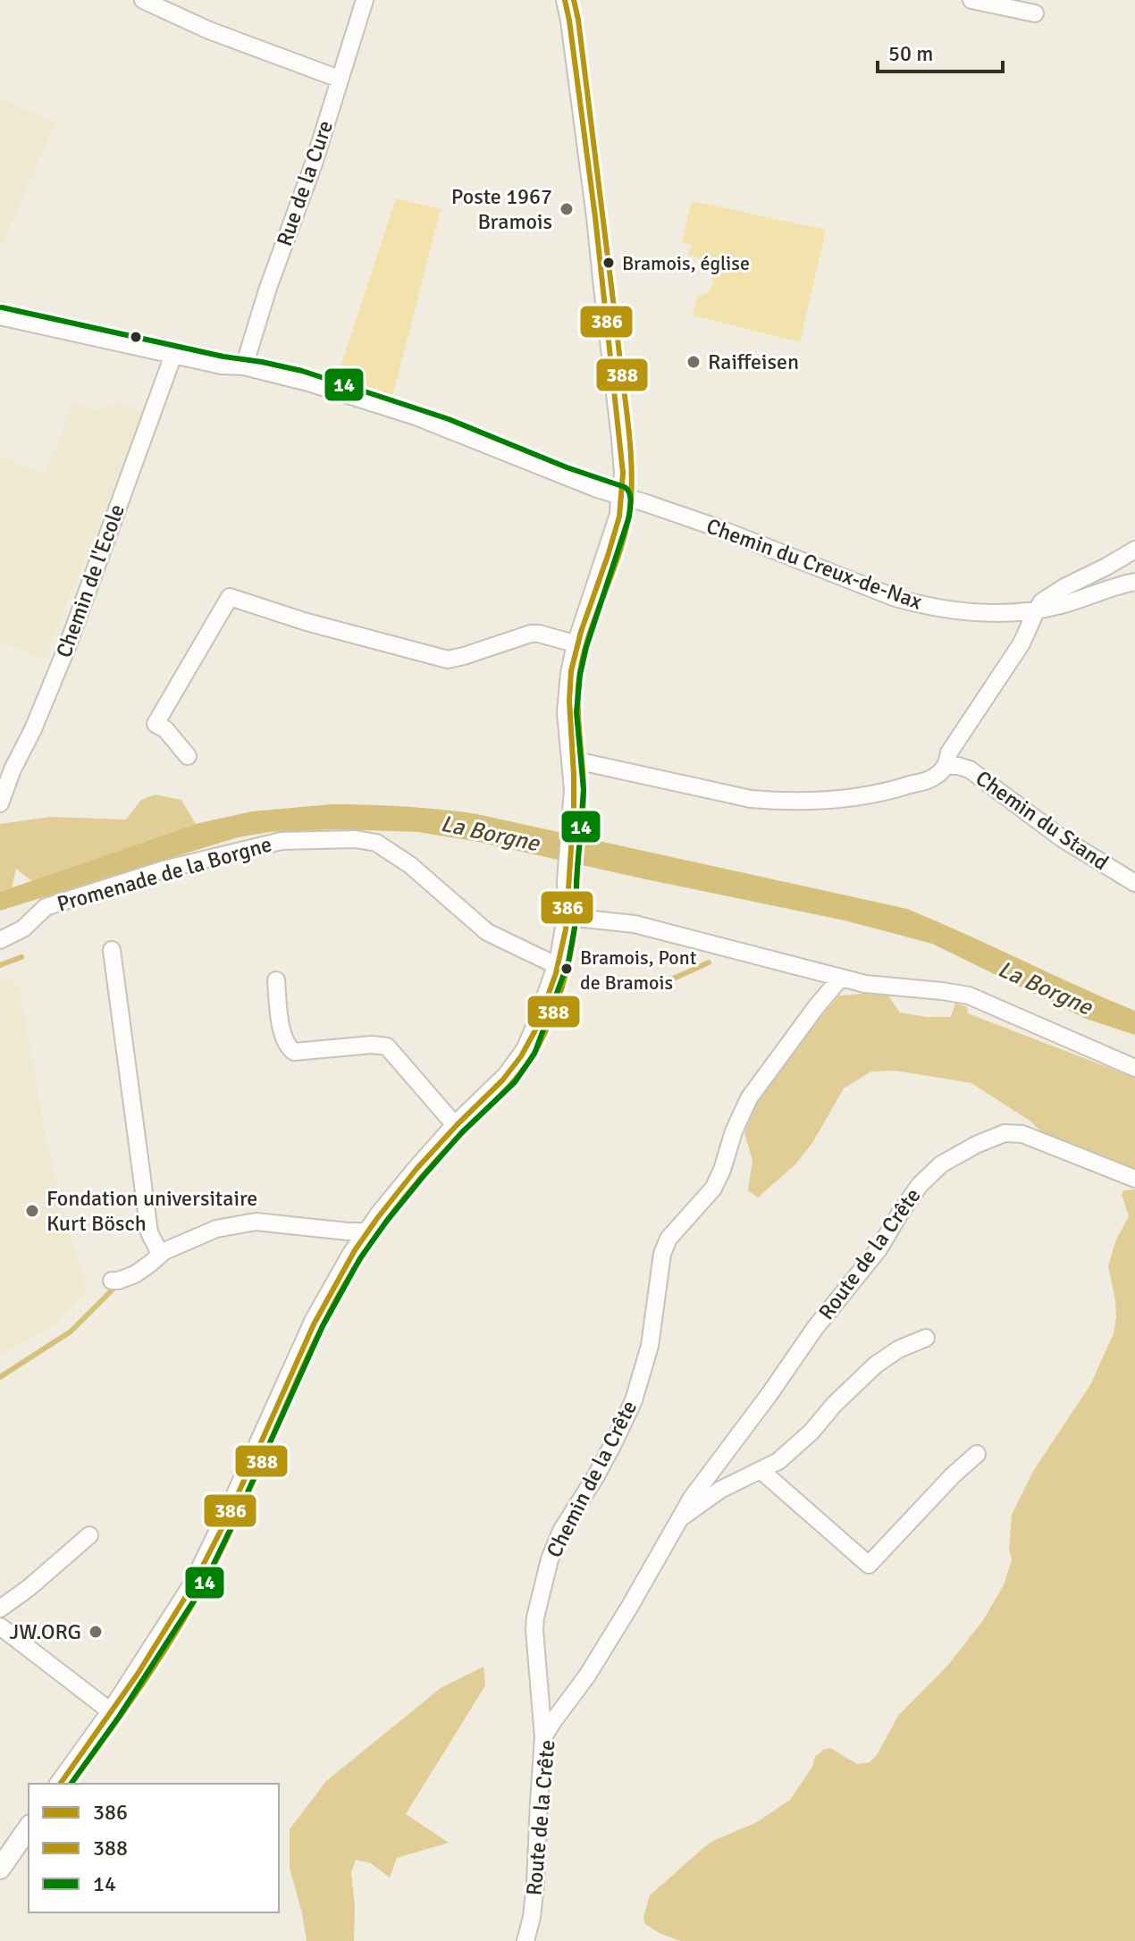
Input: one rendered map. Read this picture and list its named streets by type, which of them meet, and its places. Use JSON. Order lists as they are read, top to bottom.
{
  "streets": {
    "street": [
      "Rue de la Cure",
      "Chemin du Creux-de-Nax",
      "Chemin de l'Ecole",
      "Chemin du Stand",
      "Promenade de la Borgne",
      "Route de la Crête",
      "Chemin de la Crête"
    ]
  },
  "crossings": [
    ["Rue de la Cure", "Chemin du Creux-de-Nax"],
    ["Chemin du Creux-de-Nax", "Chemin de l'Ecole"],
    ["Route de la Crête", "Chemin de la Crête"]
  ],
  "water": ["La Borgne"],
  "places": [
    "Poste 1967 Bramois",
    "Bramois, église",
    "Raiffeisen",
    "Bramois, Pont de Bramois",
    "Fondation universitaire Kurt Bösch",
    "JW.ORG"
  ],
  "lines": ["transit line 386", "transit line 388", "transit line 14"],
  "legend": ["386", "388", "14"],
  "scale_bar": "50 m"
}
